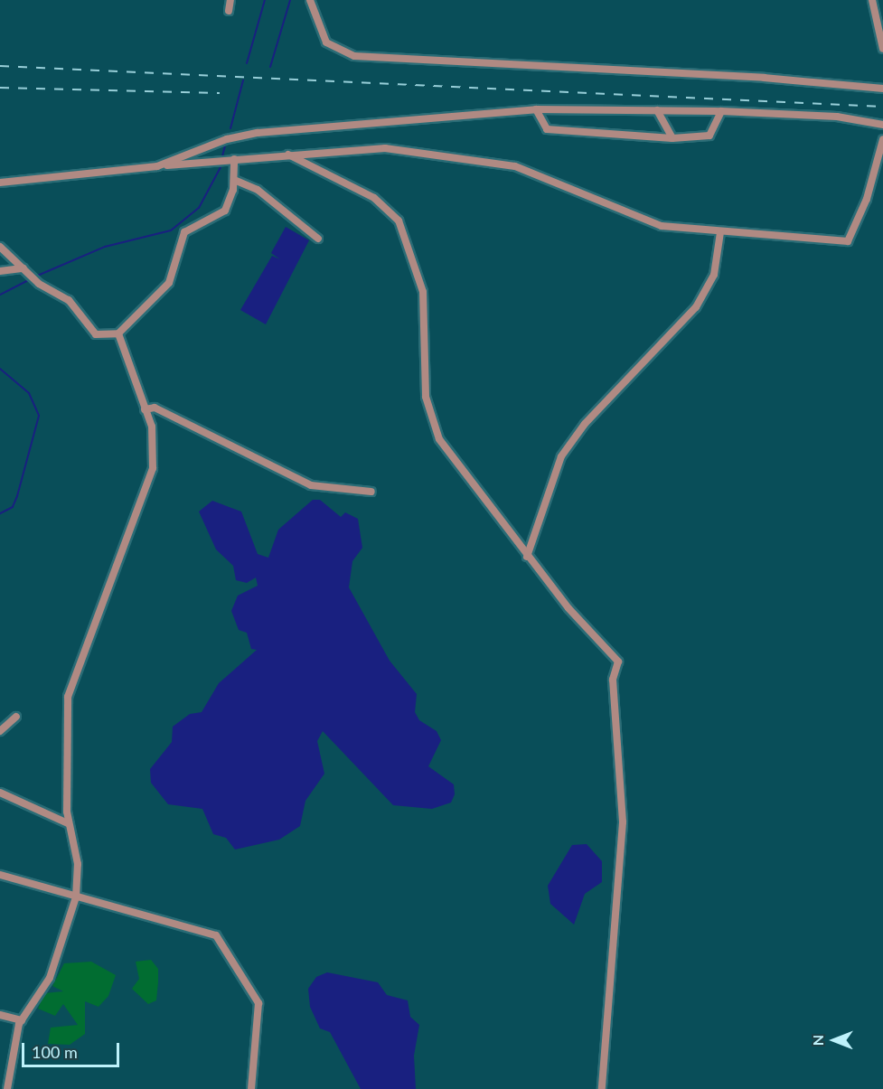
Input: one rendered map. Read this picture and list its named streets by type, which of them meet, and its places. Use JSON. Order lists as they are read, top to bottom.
{
  "scale_bar": "100 m",
  "north": "left"
}
